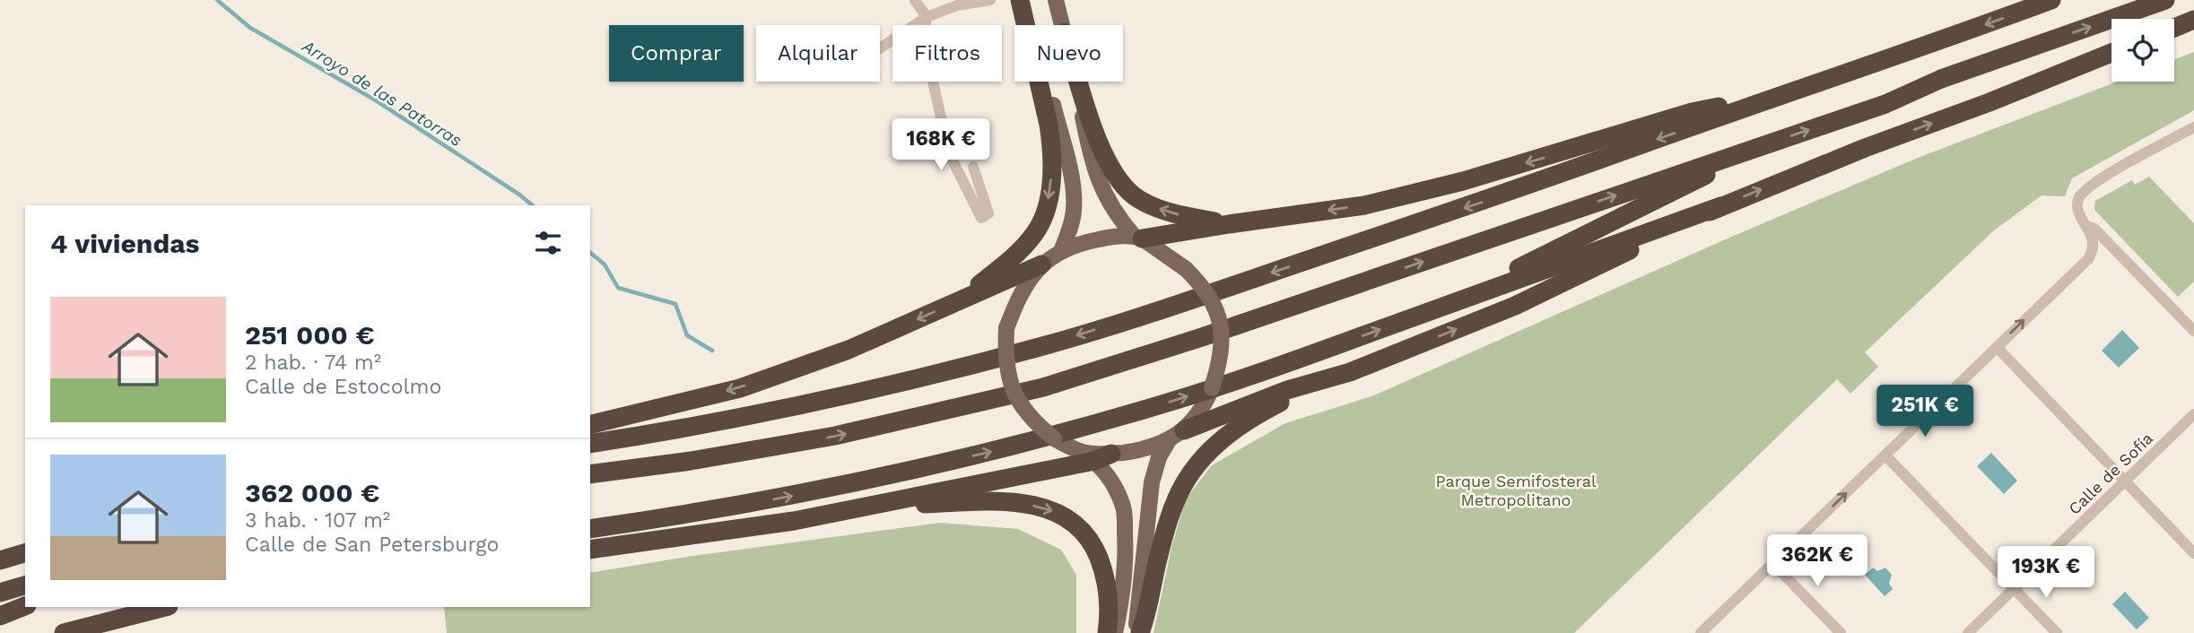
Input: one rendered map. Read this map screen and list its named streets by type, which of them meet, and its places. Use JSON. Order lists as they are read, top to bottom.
{
  "streets": {
    "street": ["Calle de Sofía"]
  },
  "water": ["Arroyo de las Patorras"],
  "parks": ["Parque Semifosteral Metropolitano"],
  "page": {
    "chip": [
      "Comprar",
      "Alquilar",
      "Filtros",
      "Nuevo"
    ],
    "price": [
      "168K €",
      "251K €",
      "362K €",
      "193K €"
    ],
    "heading": "4 viviendas",
    "list": [
      {
        "name": "251 000 €",
        "note": "2 hab. · 74 m² · Calle de Estocolmo"
      },
      {
        "name": "362 000 €",
        "note": "3 hab. · 107 m² · Calle de San Petersburgo"
      }
    ]
  }
}
